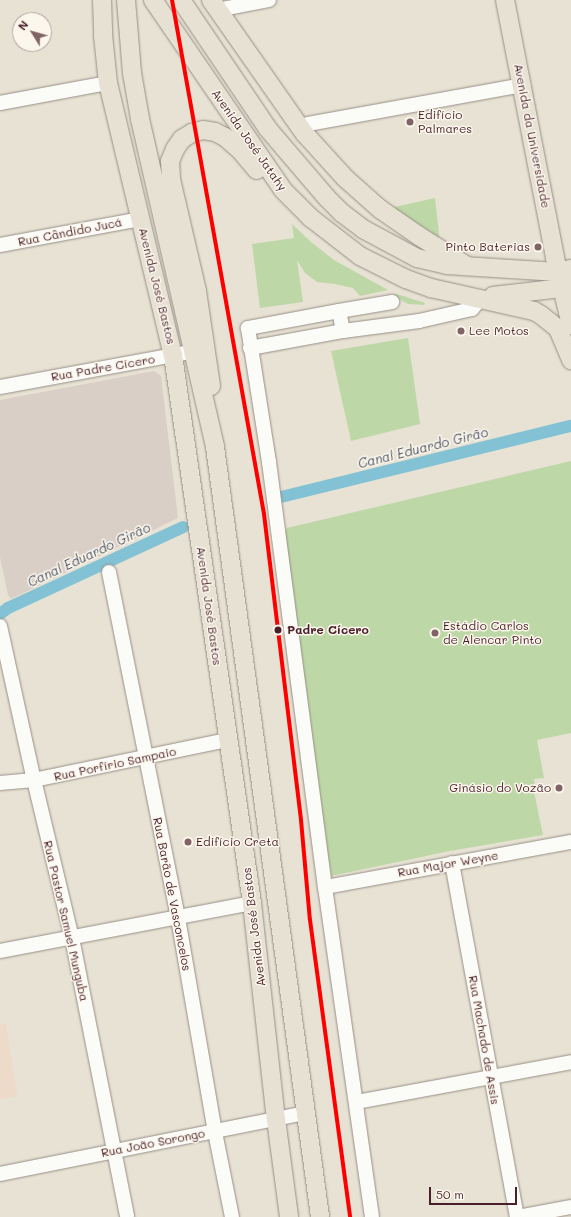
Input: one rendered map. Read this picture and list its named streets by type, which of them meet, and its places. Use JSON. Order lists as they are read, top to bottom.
{
  "streets": {
    "main road": ["Avenida da Universidade", "Avenida José Jatahy", "Avenida José Bastos"],
    "street": [
      "Rua Cândido Jucá",
      "Rua Padre Cícero",
      "Rua Porfírio Sampaio",
      "Rua Major Weyne",
      "Rua Barão de Vasconcelos",
      "Rua Pastor Samuel Munguba",
      "Rua Machado de Assis",
      "Rua João Sorongo"
    ]
  },
  "crossings": [
    ["Rua Cândido Jucá", "Avenida José Bastos"],
    ["Avenida José Bastos", "Rua Padre Cícero"],
    ["Avenida José Bastos", "Rua Porfírio Sampaio"],
    ["Avenida José Bastos", "Rua João Sorongo"],
    ["Rua Porfírio Sampaio", "Rua Barão de Vasconcelos"],
    ["Rua Porfírio Sampaio", "Rua Pastor Samuel Munguba"],
    ["Rua Major Weyne", "Rua Machado de Assis"],
    ["Rua Barão de Vasconcelos", "Rua João Sorongo"],
    ["Rua Pastor Samuel Munguba", "Rua João Sorongo"]
  ],
  "water": ["Canal Eduardo Girão"],
  "places": [
    "Edifício Palmares",
    "Pinto Baterias",
    "Lee Motos",
    "Padre Cícero",
    "Estádio Carlos de Alencar Pinto",
    "Ginásio do Vozão",
    "Edifício Creta"
  ],
  "scale_bar": "50 m",
  "north": "top left"
}
